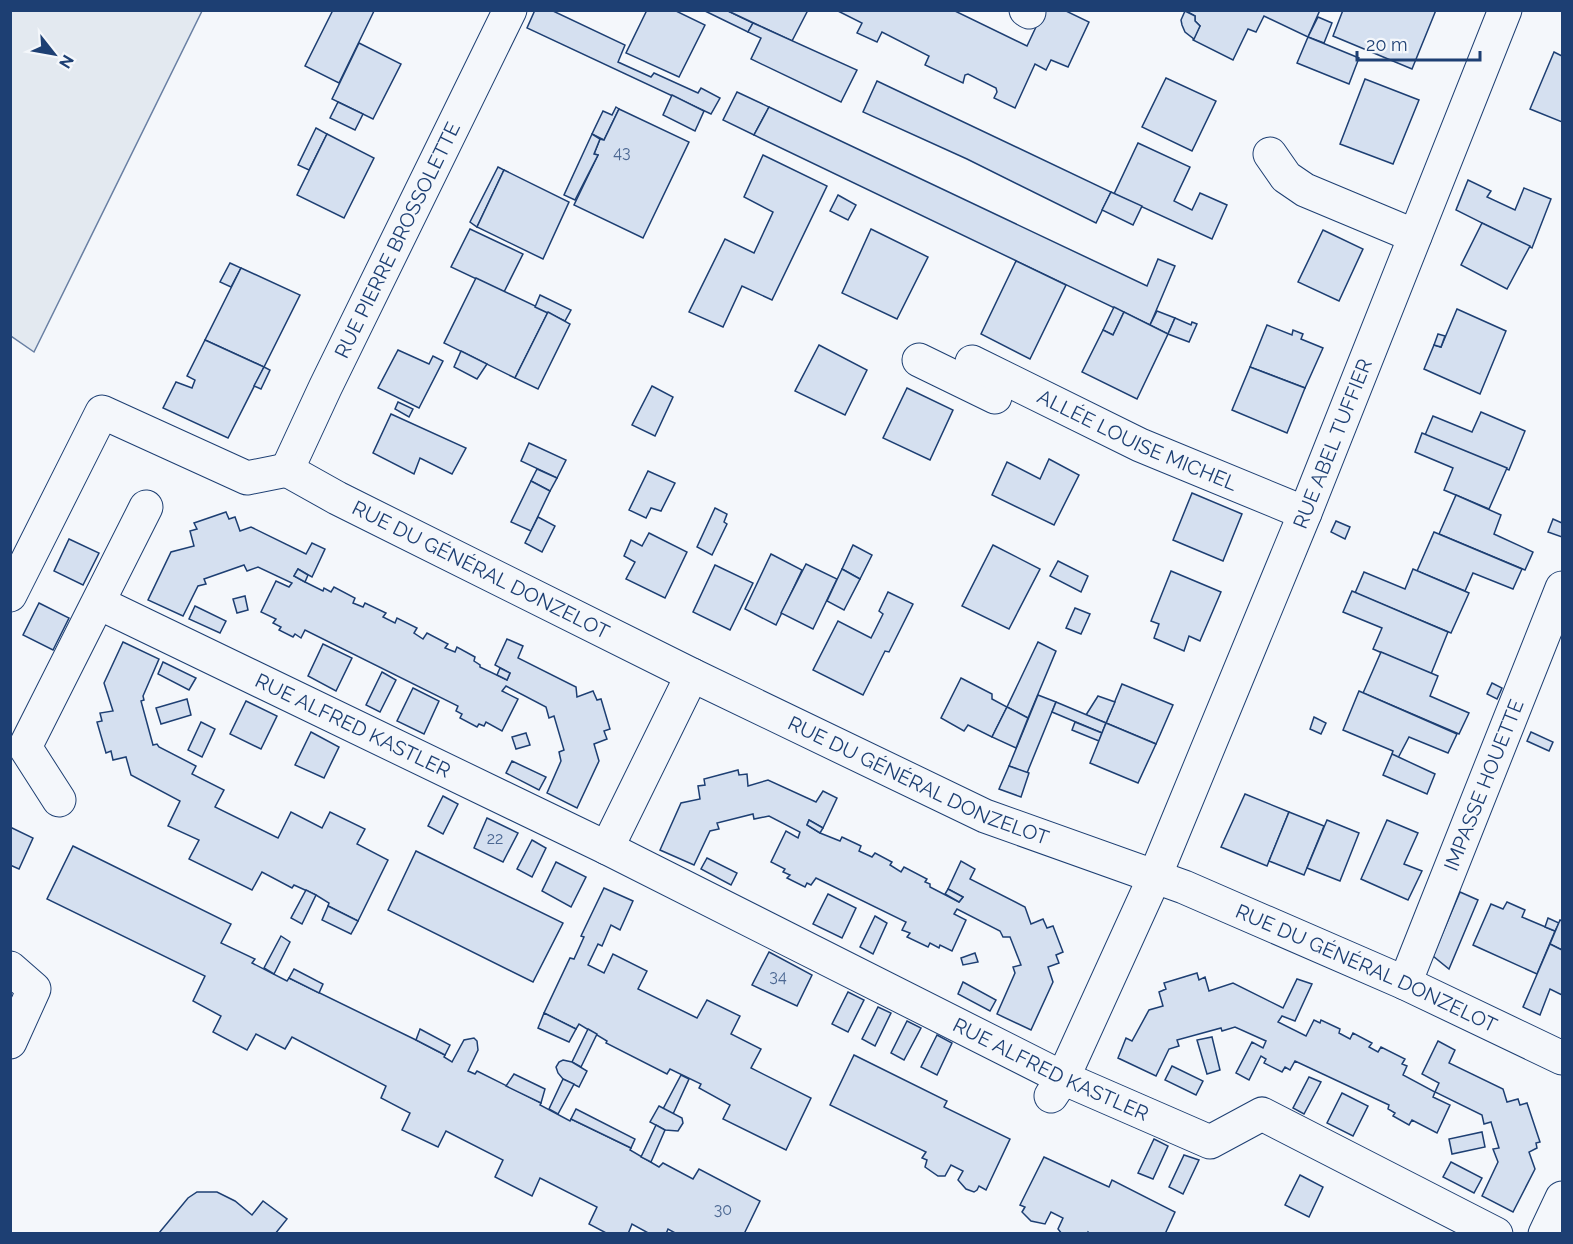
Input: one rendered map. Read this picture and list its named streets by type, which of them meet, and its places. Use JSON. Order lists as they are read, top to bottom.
{
  "streets": {
    "street": [
      "RUE PIERRE BROSSOLETTE",
      "ALLÉE LOUISE MICHEL",
      "RUE ABEL TUFFIER",
      "RUE DU GÉNÉRAL DONZELOT",
      "RUE ALFRED KASTLER",
      "IMPASSE HOUETTE"
    ]
  },
  "crossings": [
    ["RUE PIERRE BROSSOLETTE", "RUE DU GÉNÉRAL DONZELOT"],
    ["ALLÉE LOUISE MICHEL", "RUE ABEL TUFFIER"],
    ["RUE ABEL TUFFIER", "RUE DU GÉNÉRAL DONZELOT"],
    ["RUE ABEL TUFFIER", "RUE ALFRED KASTLER"],
    ["RUE DU GÉNÉRAL DONZELOT", "IMPASSE HOUETTE"]
  ],
  "house_numbers": [
    "43",
    "22",
    "34",
    "30"
  ],
  "scale_bar": "20 m",
  "north": "bottom right"
}
